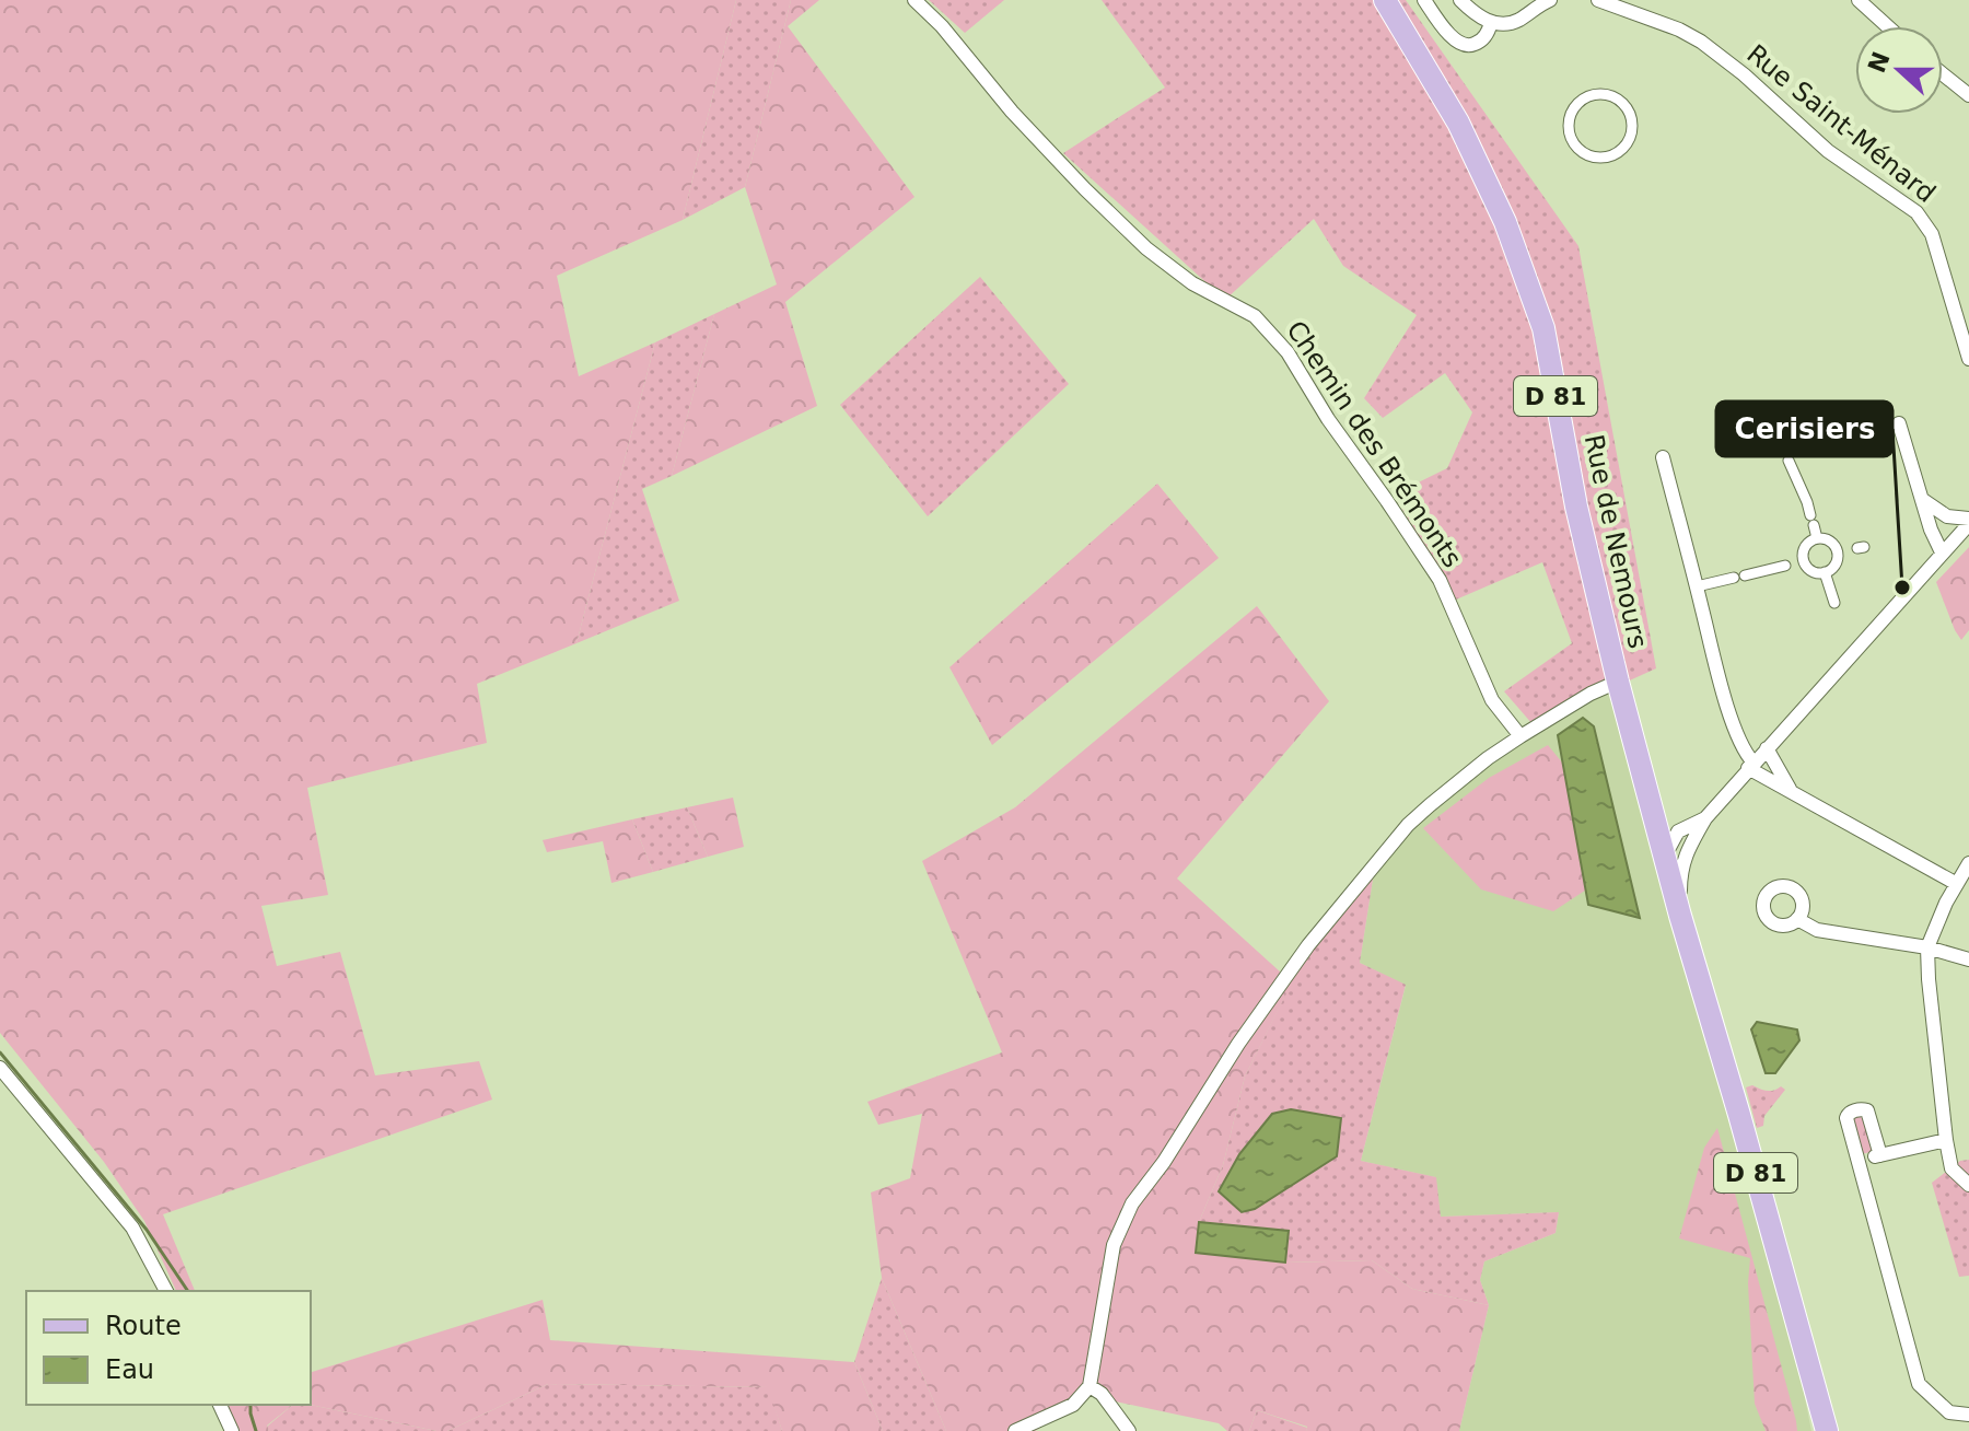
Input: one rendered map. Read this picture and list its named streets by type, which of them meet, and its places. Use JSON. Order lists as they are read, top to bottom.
{
  "streets": {
    "main road": ["D 81", "Rue de Nemours"],
    "street": ["Rue Saint-Ménard", "Chemin des Brémonts"]
  },
  "places": ["Cerisiers"],
  "legend": ["Route", "Eau"],
  "north": "left"
}
